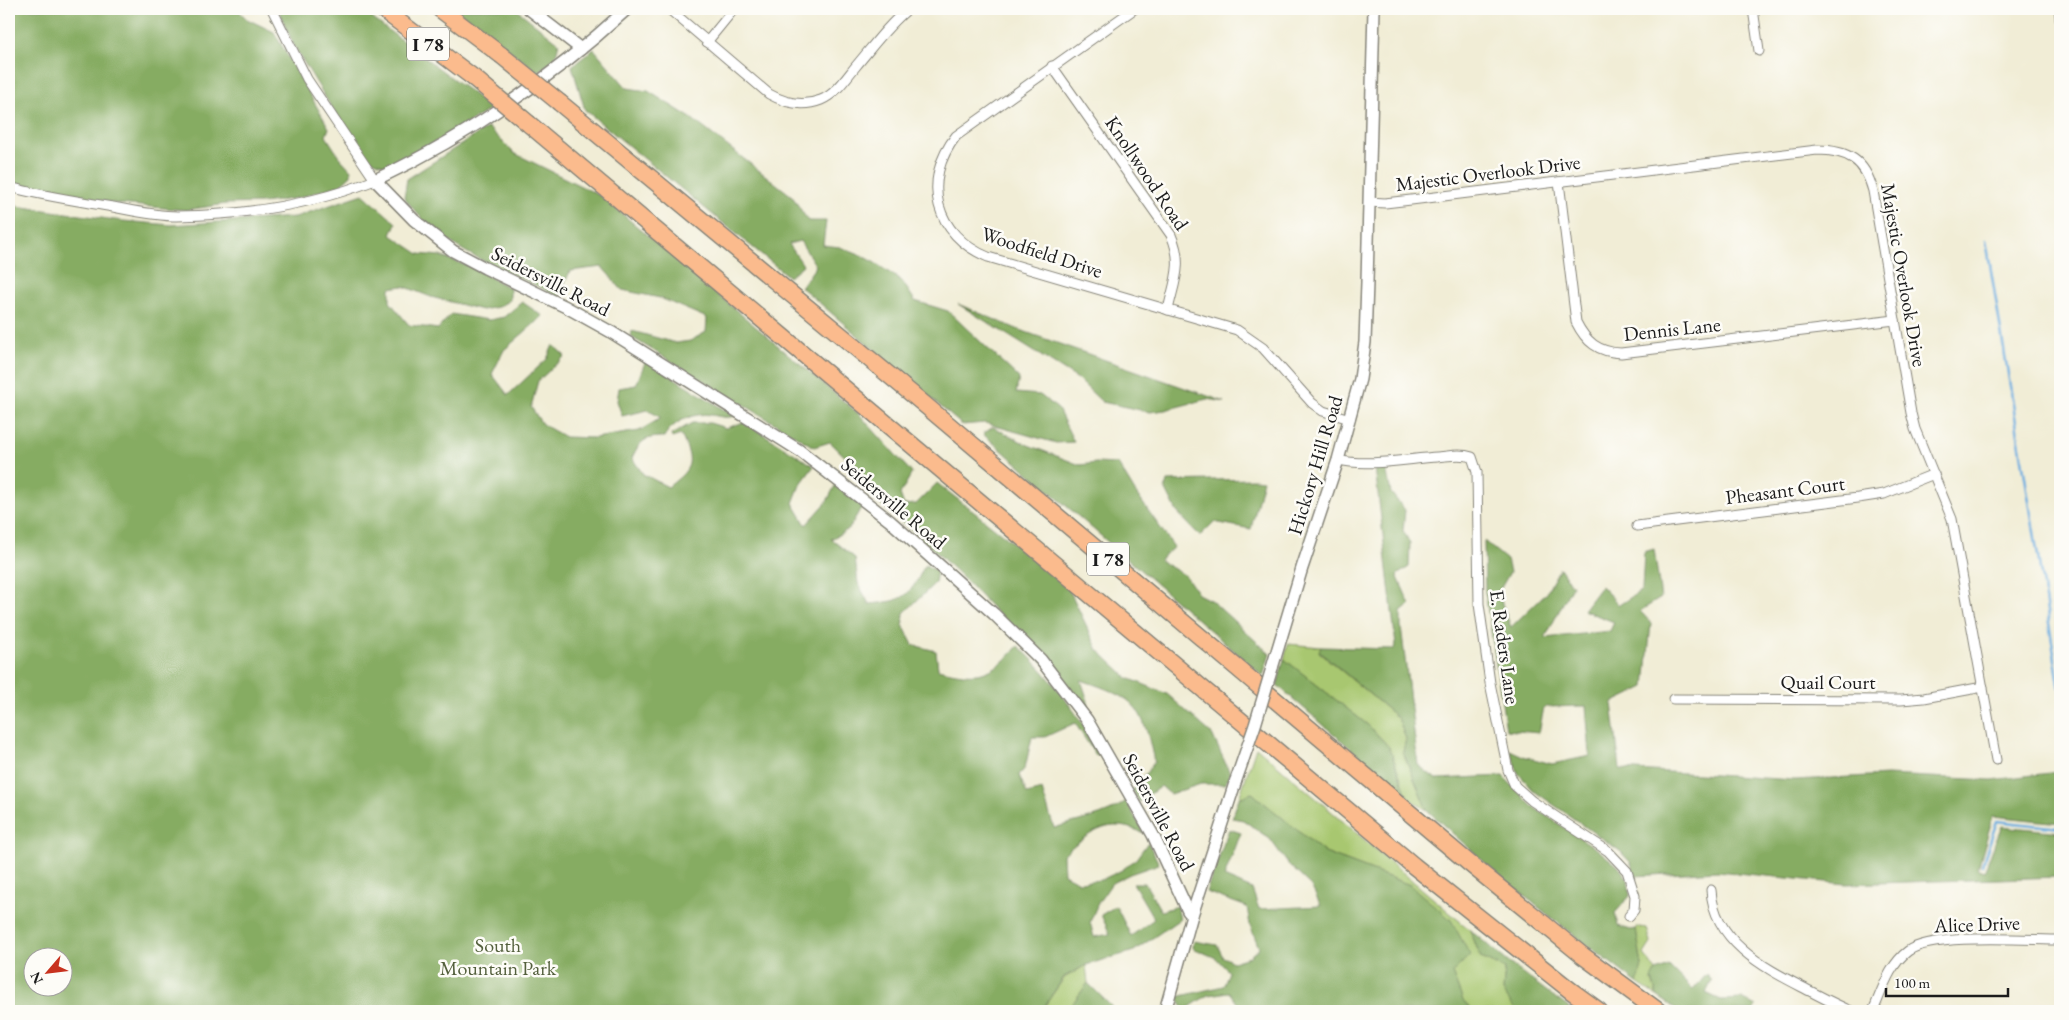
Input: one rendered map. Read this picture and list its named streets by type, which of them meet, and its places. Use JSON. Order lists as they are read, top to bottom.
{
  "streets": {
    "highway": ["I 78"],
    "street": [
      "Knollwood Road",
      "Majestic Overlook Drive",
      "Woodfield Drive",
      "Seidersville Road",
      "Dennis Lane",
      "Hickory Hill Road",
      "Pheasant Court",
      "E. Raders Lane",
      "Quail Court",
      "Alice Drive"
    ]
  },
  "crossings": [
    ["Knollwood Road", "Woodfield Drive"],
    ["Majestic Overlook Drive", "Dennis Lane"],
    ["Majestic Overlook Drive", "Hickory Hill Road"],
    ["Majestic Overlook Drive", "Pheasant Court"],
    ["Majestic Overlook Drive", "Quail Court"],
    ["Woodfield Drive", "Hickory Hill Road"],
    ["Seidersville Road", "Hickory Hill Road"],
    ["Hickory Hill Road", "E. Raders Lane"]
  ],
  "parks": ["South Mountain Park"],
  "scale_bar": "100 m",
  "north": "bottom left"
}
